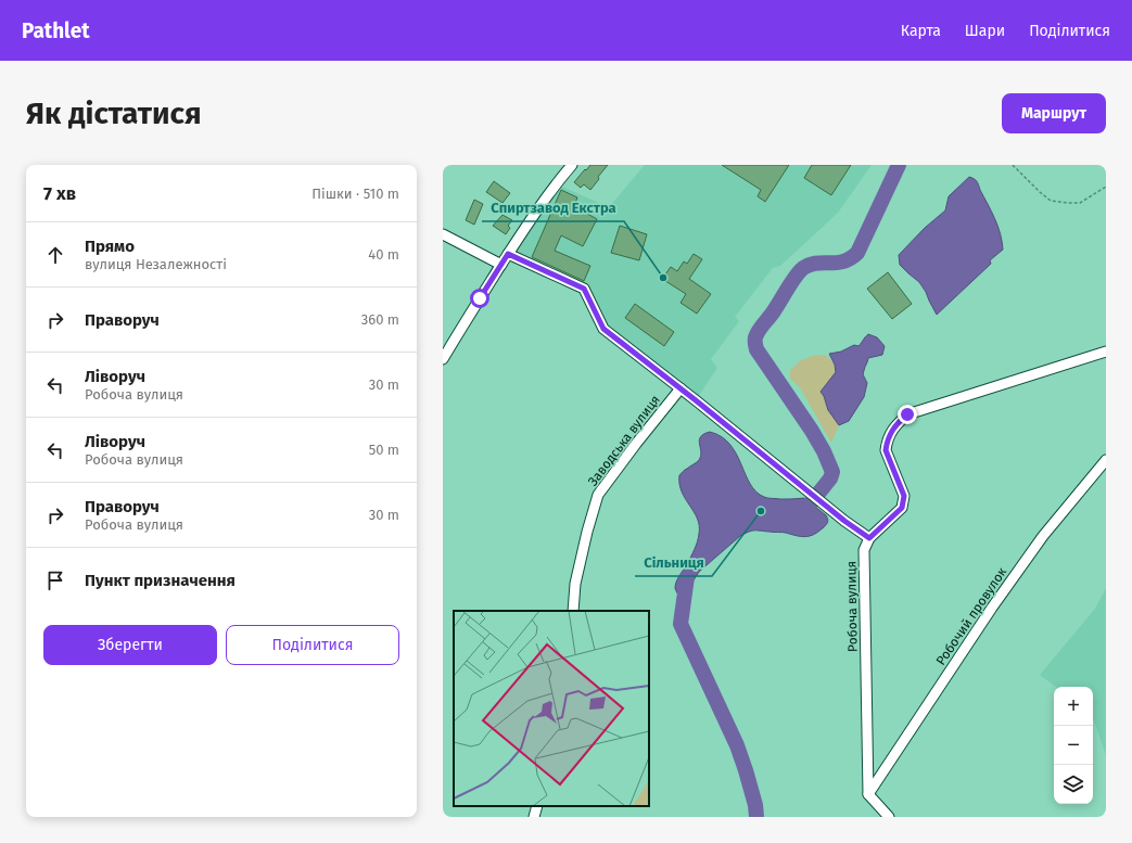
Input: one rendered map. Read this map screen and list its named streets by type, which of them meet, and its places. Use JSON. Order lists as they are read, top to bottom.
{
  "streets": {
    "street": ["Заводська вулиця", "Робоча вулиця", "Робочий провулок"]
  },
  "crossings": [
    ["Робоча вулиця", "Робочий провулок"]
  ],
  "places": ["Спиртзавод Екстра", "Сільниця"],
  "page": {
    "header": "Pathlet",
    "nav": ["Карта", "Шари", "Поділитися"],
    "buttons": [
      "Маршрут",
      ["Зберегти", "Поділитися"]
    ],
    "title": "Як дістатися",
    "heading": ["7 хв", "Пішки · 510 m"],
    "list": [
      ["Прямо", "вулиця Незалежності", "40 m"],
      ["Праворуч", "360 m"],
      ["Ліворуч", "Робоча вулиця", "30 m"],
      ["Ліворуч", "Робоча вулиця", "50 m"],
      ["Праворуч", "Робоча вулиця", "30 m"],
      "Пункт призначення"
    ],
    "map_buttons": ["+", "−"]
  }
}
